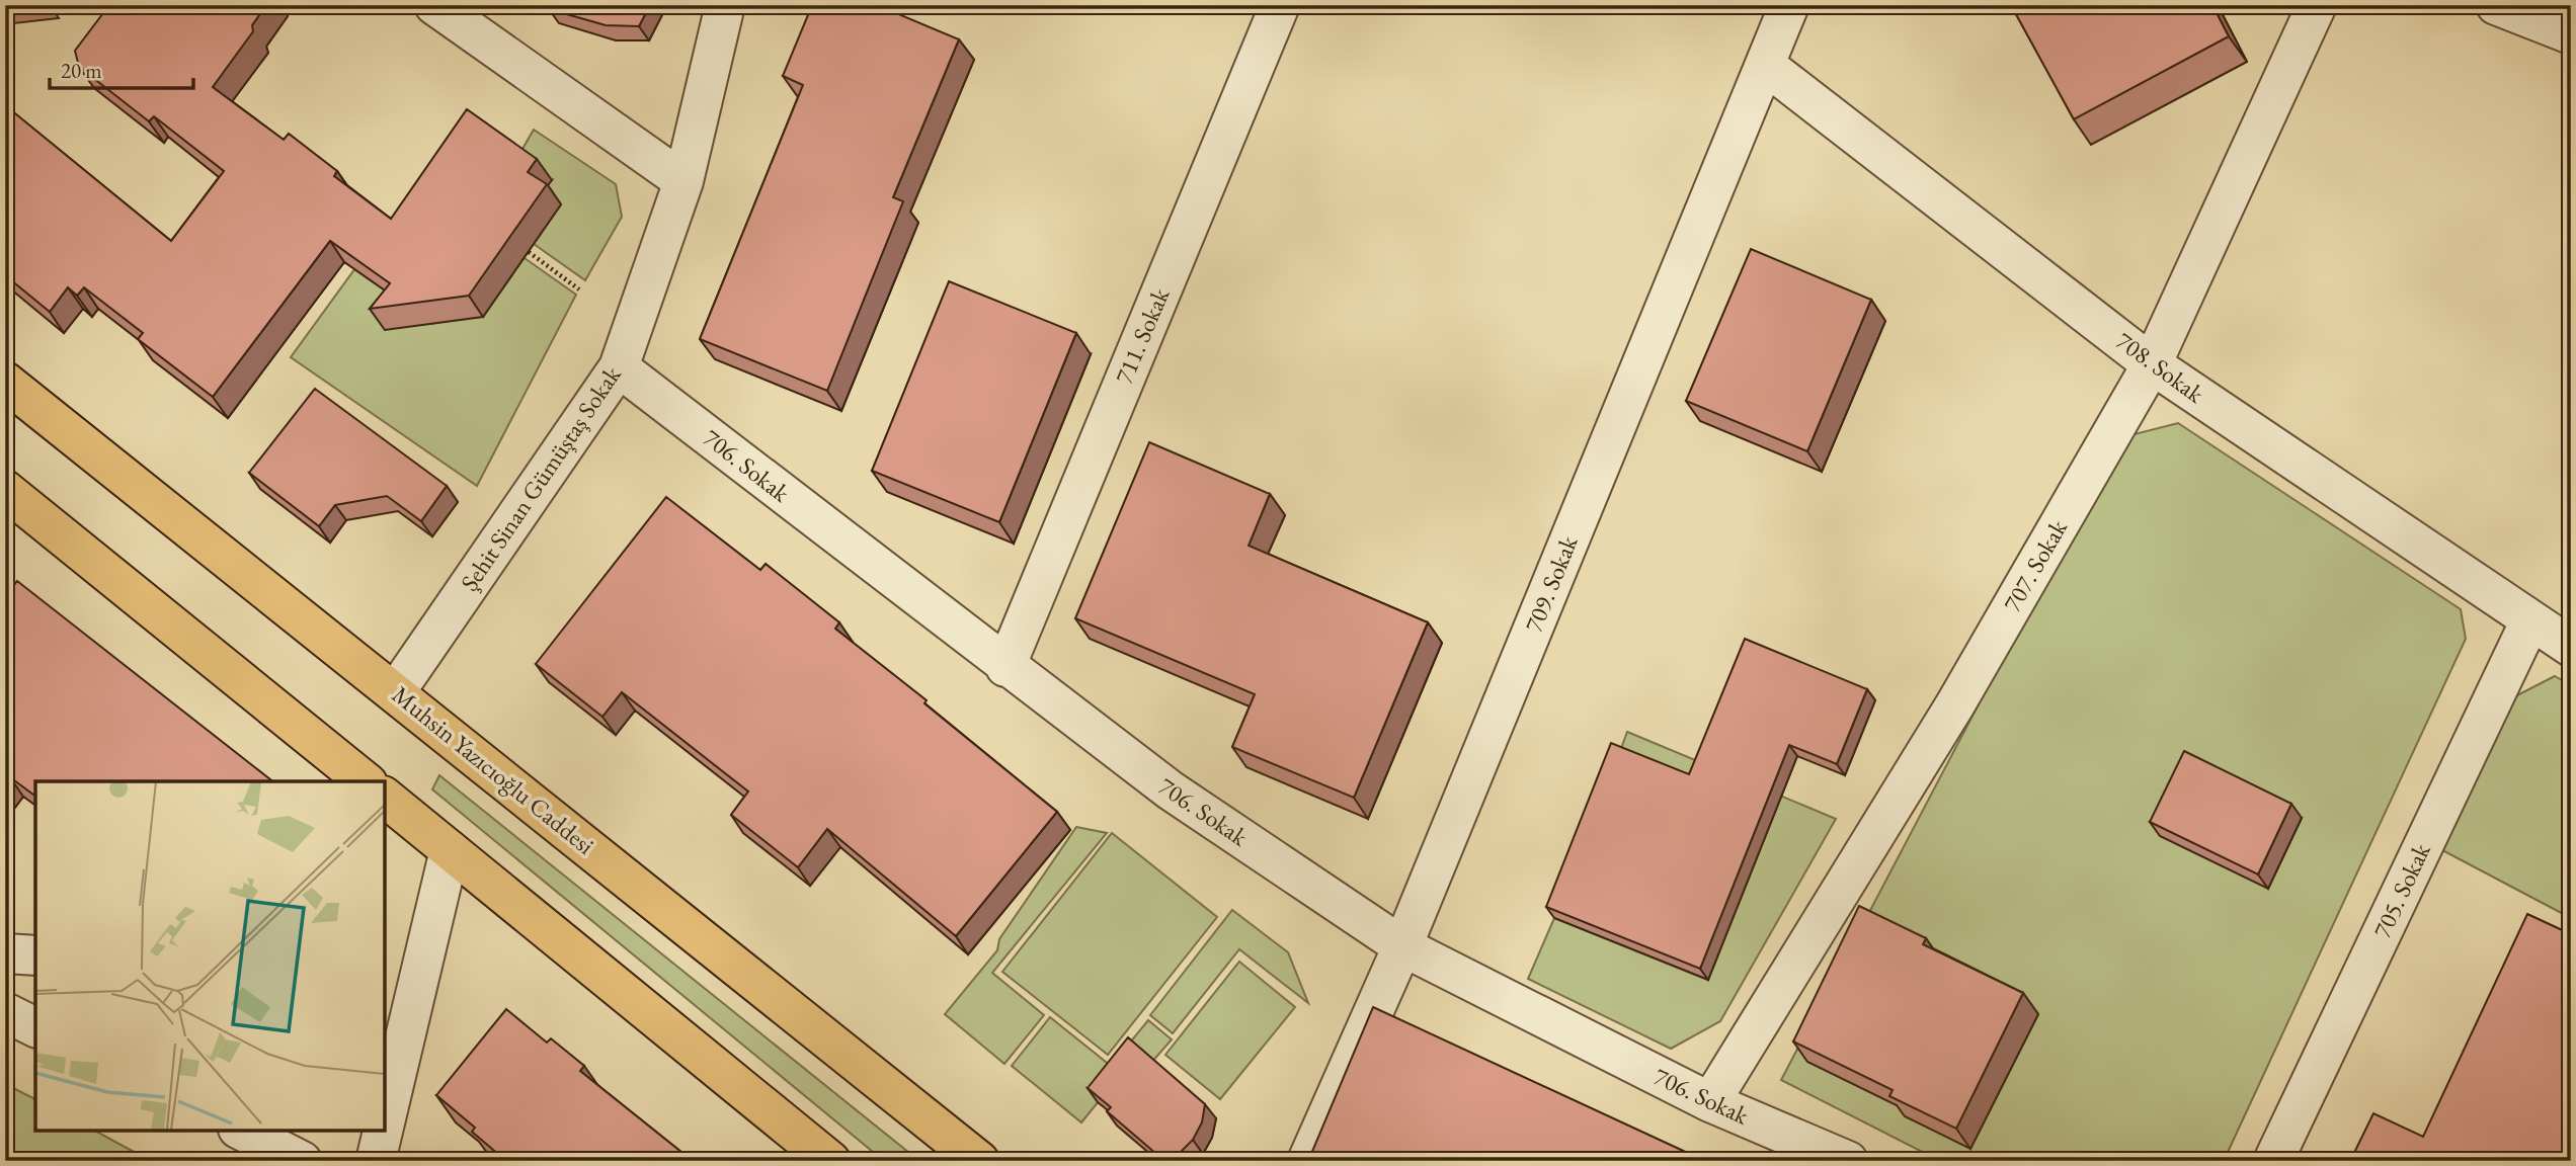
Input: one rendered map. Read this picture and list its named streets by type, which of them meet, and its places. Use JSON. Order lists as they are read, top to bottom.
{
  "streets": {
    "main road": ["Muhsin Yazıcıoğlu Caddesi"],
    "street": [
      "711. Sokak",
      "708. Sokak",
      "706. Sokak",
      "Şehit Sinan Gümüştaş Sokak",
      "707. Sokak",
      "709. Sokak",
      "705. Sokak"
    ]
  },
  "crossings": [
    ["711. Sokak", "706. Sokak"],
    ["708. Sokak", "707. Sokak"],
    ["708. Sokak", "709. Sokak"],
    ["708. Sokak", "705. Sokak"],
    ["706. Sokak", "Şehit Sinan Gümüştaş Sokak"],
    ["706. Sokak", "707. Sokak"],
    ["706. Sokak", "709. Sokak"],
    ["Şehit Sinan Gümüştaş Sokak", "Muhsin Yazıcıoğlu Caddesi"]
  ],
  "scale_bar": "20 m"
}
